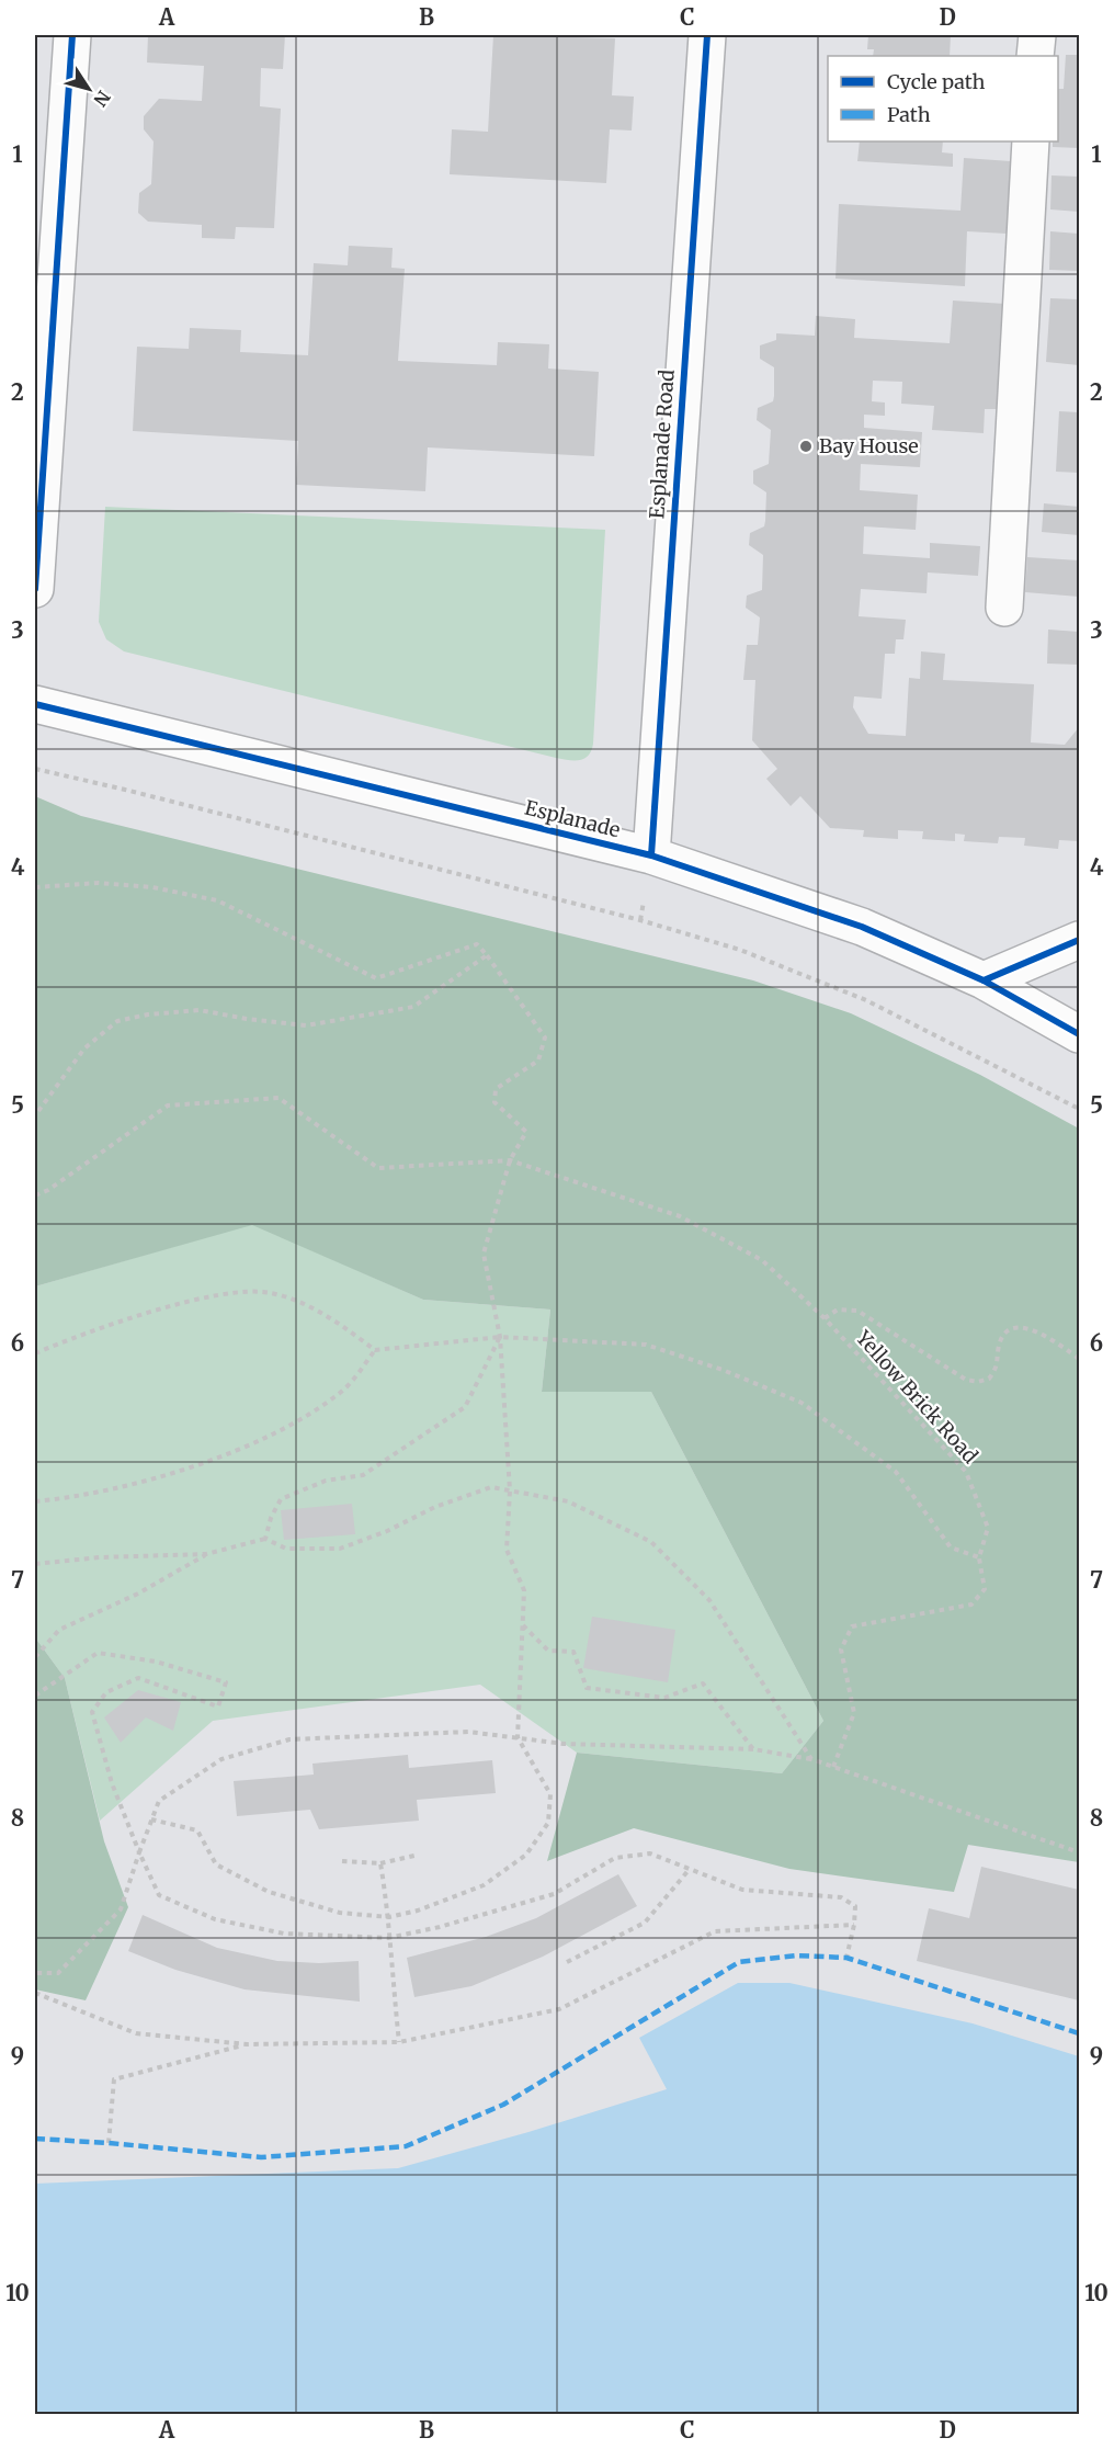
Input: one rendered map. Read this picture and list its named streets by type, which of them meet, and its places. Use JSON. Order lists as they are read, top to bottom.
{
  "streets": {
    "street": ["Esplanade Road", "Esplanade"],
    "path": ["Yellow Brick Road"]
  },
  "crossings": [
    ["Esplanade Road", "Esplanade"]
  ],
  "places": ["Bay House"],
  "legend": ["Cycle path", "Path"],
  "north": "bottom right",
  "grid": {
    "columns": [
      "A",
      "B",
      "C",
      "D"
    ],
    "rows": [
      "1",
      "2",
      "3",
      "4",
      "5",
      "6",
      "7",
      "8",
      "9",
      "10"
    ]
  }
}
